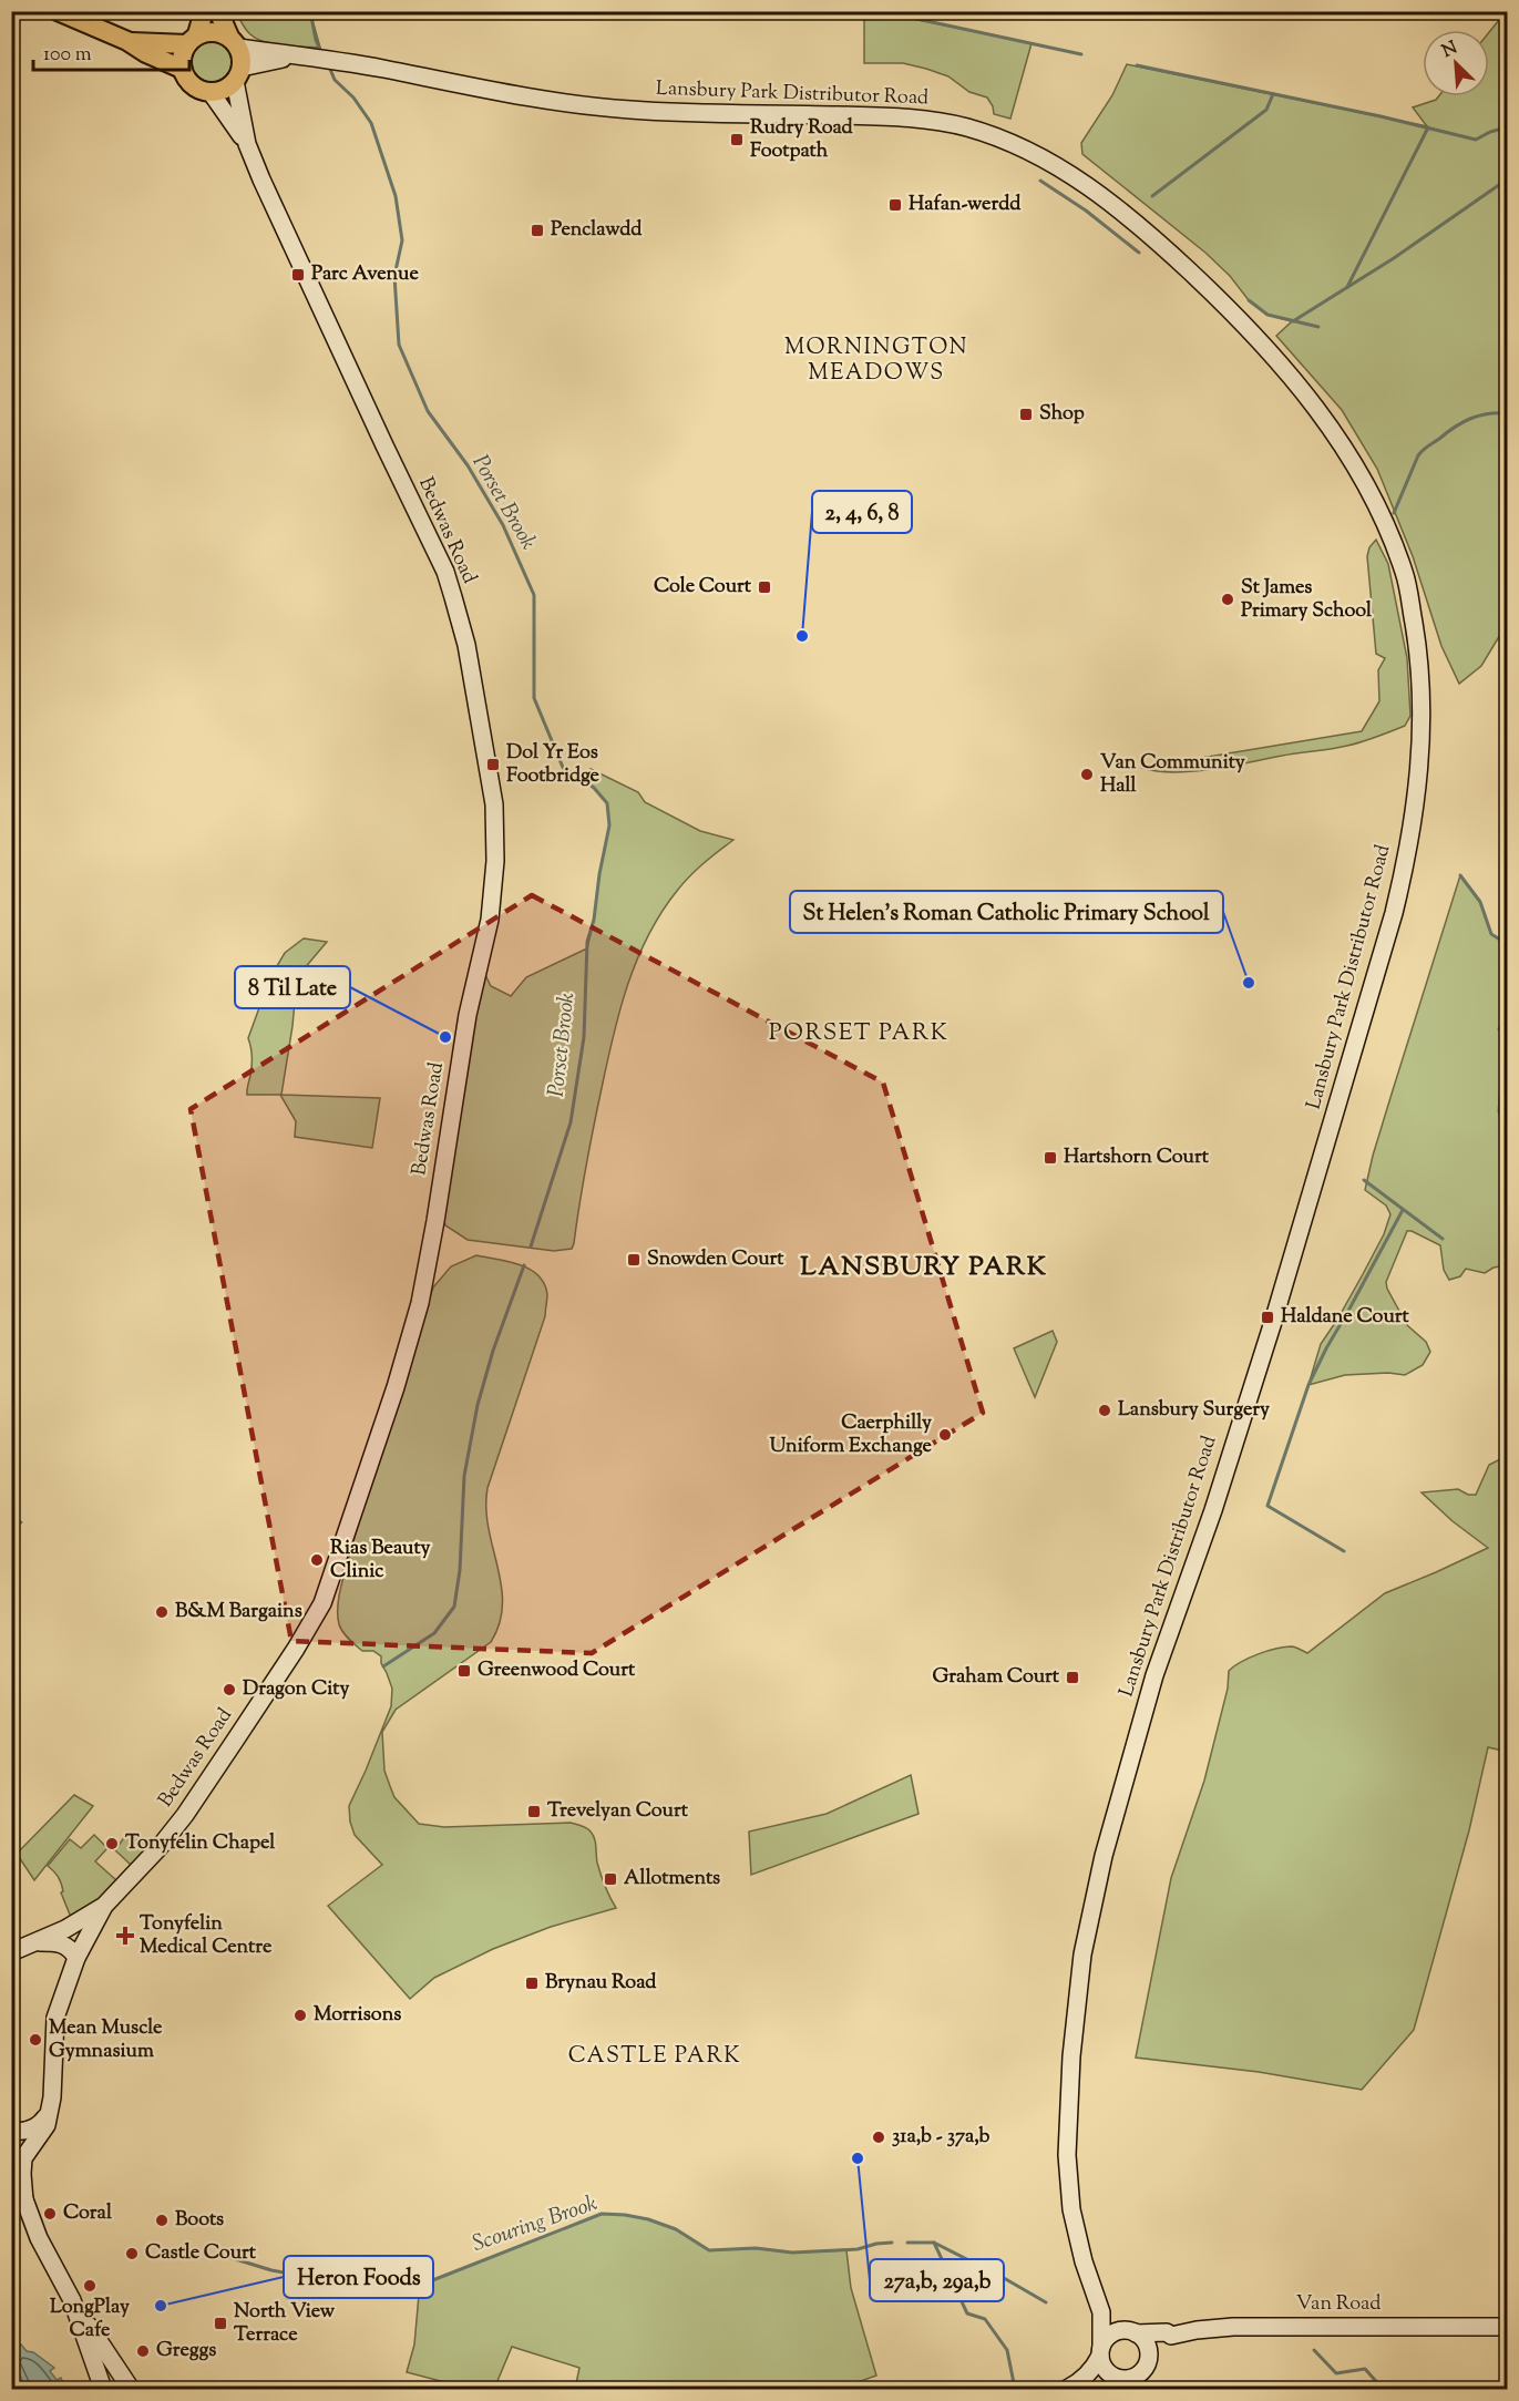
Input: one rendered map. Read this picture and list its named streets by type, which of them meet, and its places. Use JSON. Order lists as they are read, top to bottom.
{
  "streets": {
    "street": ["Lansbury Park Distributor Road", "Bedwas Road", "Van Road"]
  },
  "crossings": [
    ["Lansbury Park Distributor Road", "Van Road"]
  ],
  "districts": [
    "MORNINGTON MEADOWS",
    "PORSET PARK",
    "LANSBURY PARK",
    "CASTLE PARK"
  ],
  "water": ["Porset Brook", "Scouring Brook"],
  "places": {
    "transit": [
      "Rudry Road Footpath",
      "Hafan-werdd",
      "Penclawdd",
      "Parc Avenue",
      "Shop",
      "Cole Court",
      "Dol Yr Eos Footbridge",
      "Hartshorn Court",
      "Snowden Court",
      "Haldane Court",
      "Greenwood Court",
      "Graham Court",
      "Trevelyan Court",
      "Allotments",
      "Brynau Road",
      "North View Terrace"
    ],
    "other": [
      "St James Primary School",
      "2, 4, 6, 8",
      "Van Community Hall",
      "St Helen's Roman Catholic Primary School",
      "8 Til Late",
      "Lansbury Surgery",
      "Caerphilly Uniform Exchange",
      "Rias Beauty Clinic",
      "B&M Bargains",
      "Dragon City",
      "Tonyfelin Chapel",
      "Morrisons",
      "Mean Muscle Gymnasium",
      "31a,b - 37a,b",
      "27a,b, 29a,b",
      "Coral",
      "Boots",
      "Castle Court",
      "LongPlay Cafe",
      "Heron Foods",
      "Greggs"
    ],
    "health": ["Tonyfelin Medical Centre"]
  },
  "scale_bar": "100 m",
  "north": "top left"
}
